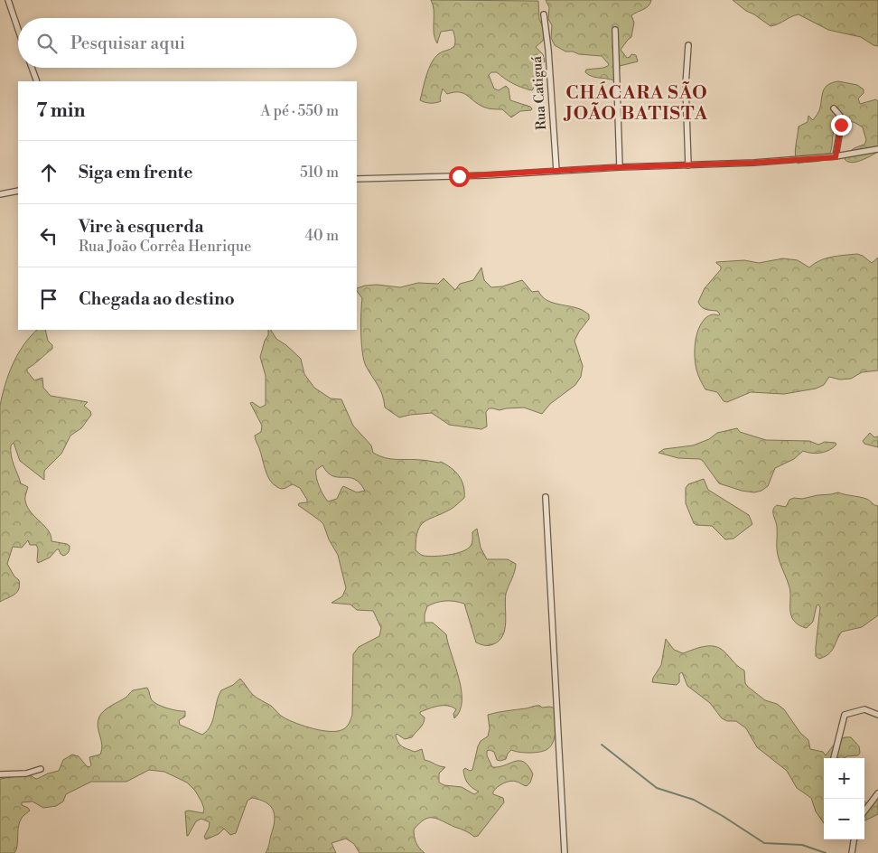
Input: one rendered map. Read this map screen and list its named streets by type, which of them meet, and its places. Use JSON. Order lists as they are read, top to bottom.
{
  "streets": {
    "street": ["Rua Catiguá"]
  },
  "districts": ["CHÁCARA SÃO JOÃO BATISTA"],
  "page": {
    "search": "Pesquisar aqui",
    "heading": ["7 min", "A pé · 550 m"],
    "list": [
      ["Siga em frente", "510 m"],
      ["Vire à esquerda", "Rua João Corrêa Henrique", "40 m"],
      "Chegada ao destino"
    ],
    "map_buttons": ["+", "−"]
  }
}
